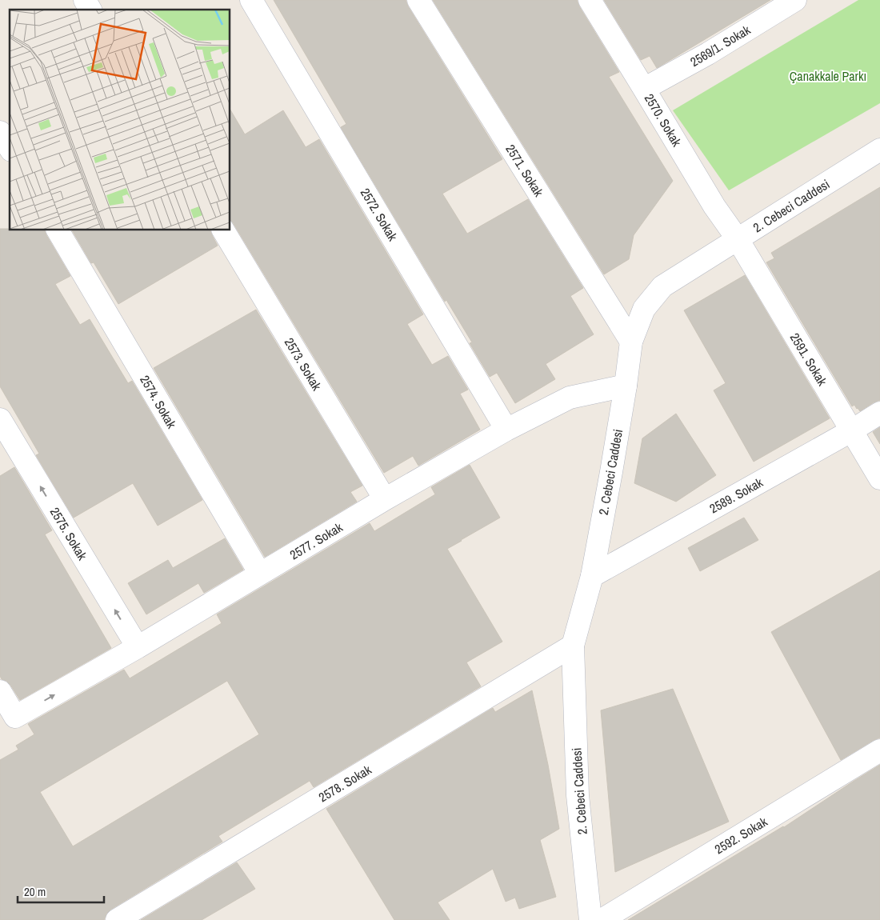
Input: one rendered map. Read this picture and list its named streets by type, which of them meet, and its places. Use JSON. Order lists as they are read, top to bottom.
{
  "streets": {
    "street": [
      "2569/1. Sokak",
      "2570. Sokak",
      "2571. Sokak",
      "2. Cebeci Caddesi",
      "2572. Sokak",
      "2591. Sokak",
      "2573. Sokak",
      "2574. Sokak",
      "2589. Sokak",
      "2575. Sokak",
      "2577. Sokak",
      "2578. Sokak",
      "2592. Sokak"
    ]
  },
  "crossings": [
    ["2569/1. Sokak", "2570. Sokak"],
    ["2570. Sokak", "2. Cebeci Caddesi"],
    ["2570. Sokak", "2591. Sokak"],
    ["2571. Sokak", "2. Cebeci Caddesi"],
    ["2. Cebeci Caddesi", "2591. Sokak"],
    ["2. Cebeci Caddesi", "2589. Sokak"],
    ["2. Cebeci Caddesi", "2577. Sokak"],
    ["2. Cebeci Caddesi", "2578. Sokak"],
    ["2572. Sokak", "2577. Sokak"],
    ["2591. Sokak", "2589. Sokak"],
    ["2573. Sokak", "2577. Sokak"],
    ["2574. Sokak", "2577. Sokak"],
    ["2575. Sokak", "2577. Sokak"]
  ],
  "one_way": ["2575. Sokak"],
  "parks": ["Çanakkale Parkı"],
  "scale_bar": "20 m"
}
